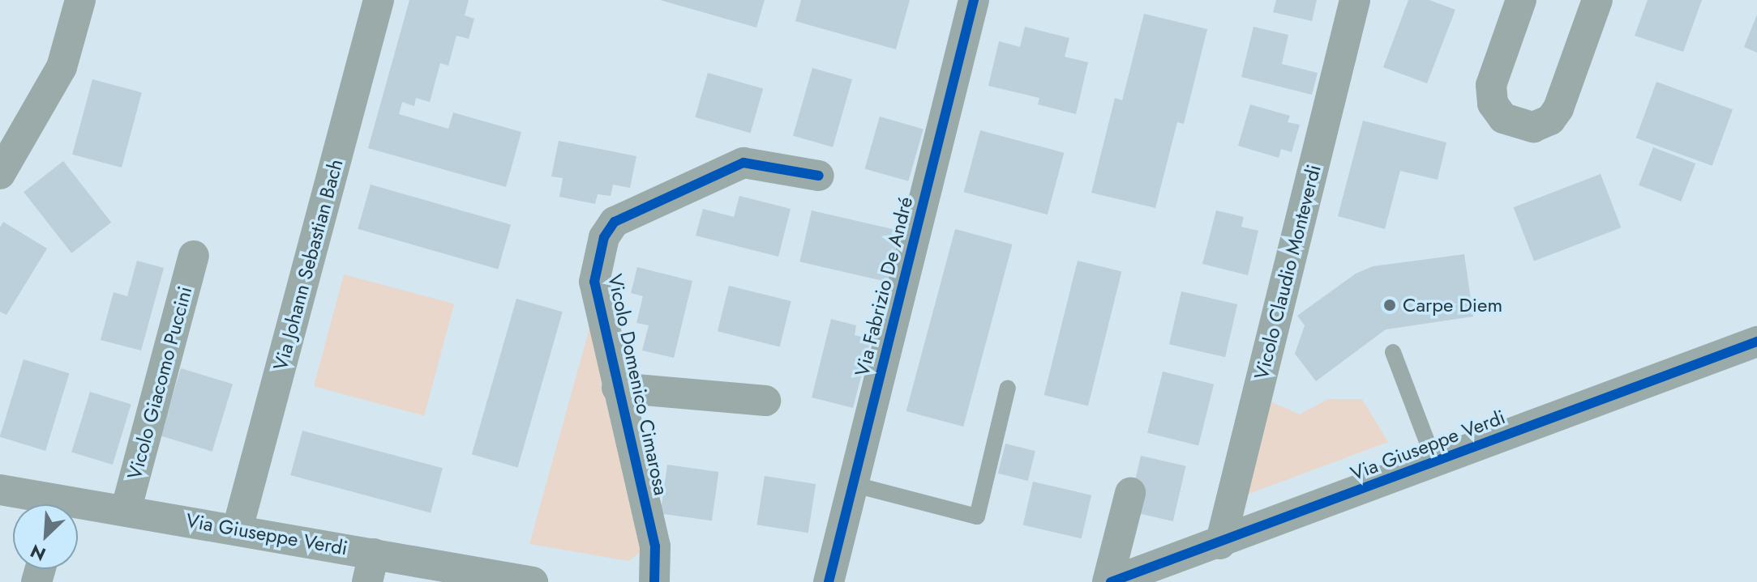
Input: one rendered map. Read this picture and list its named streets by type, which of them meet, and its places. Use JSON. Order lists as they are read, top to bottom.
{
  "streets": {
    "street": [
      "Via Johann Sebastian Bach",
      "Vicolo Claudio Monteverdi",
      "Via Fabrizio De André",
      "Vicolo Giacomo Puccini",
      "Vicolo Domenico Cimarosa",
      "Via Giuseppe Verdi"
    ]
  },
  "crossings": [
    ["Via Johann Sebastian Bach", "Via Giuseppe Verdi"],
    ["Vicolo Claudio Monteverdi", "Via Giuseppe Verdi"],
    ["Vicolo Giacomo Puccini", "Via Giuseppe Verdi"]
  ],
  "places": ["Carpe Diem"],
  "north": "bottom left"
}
